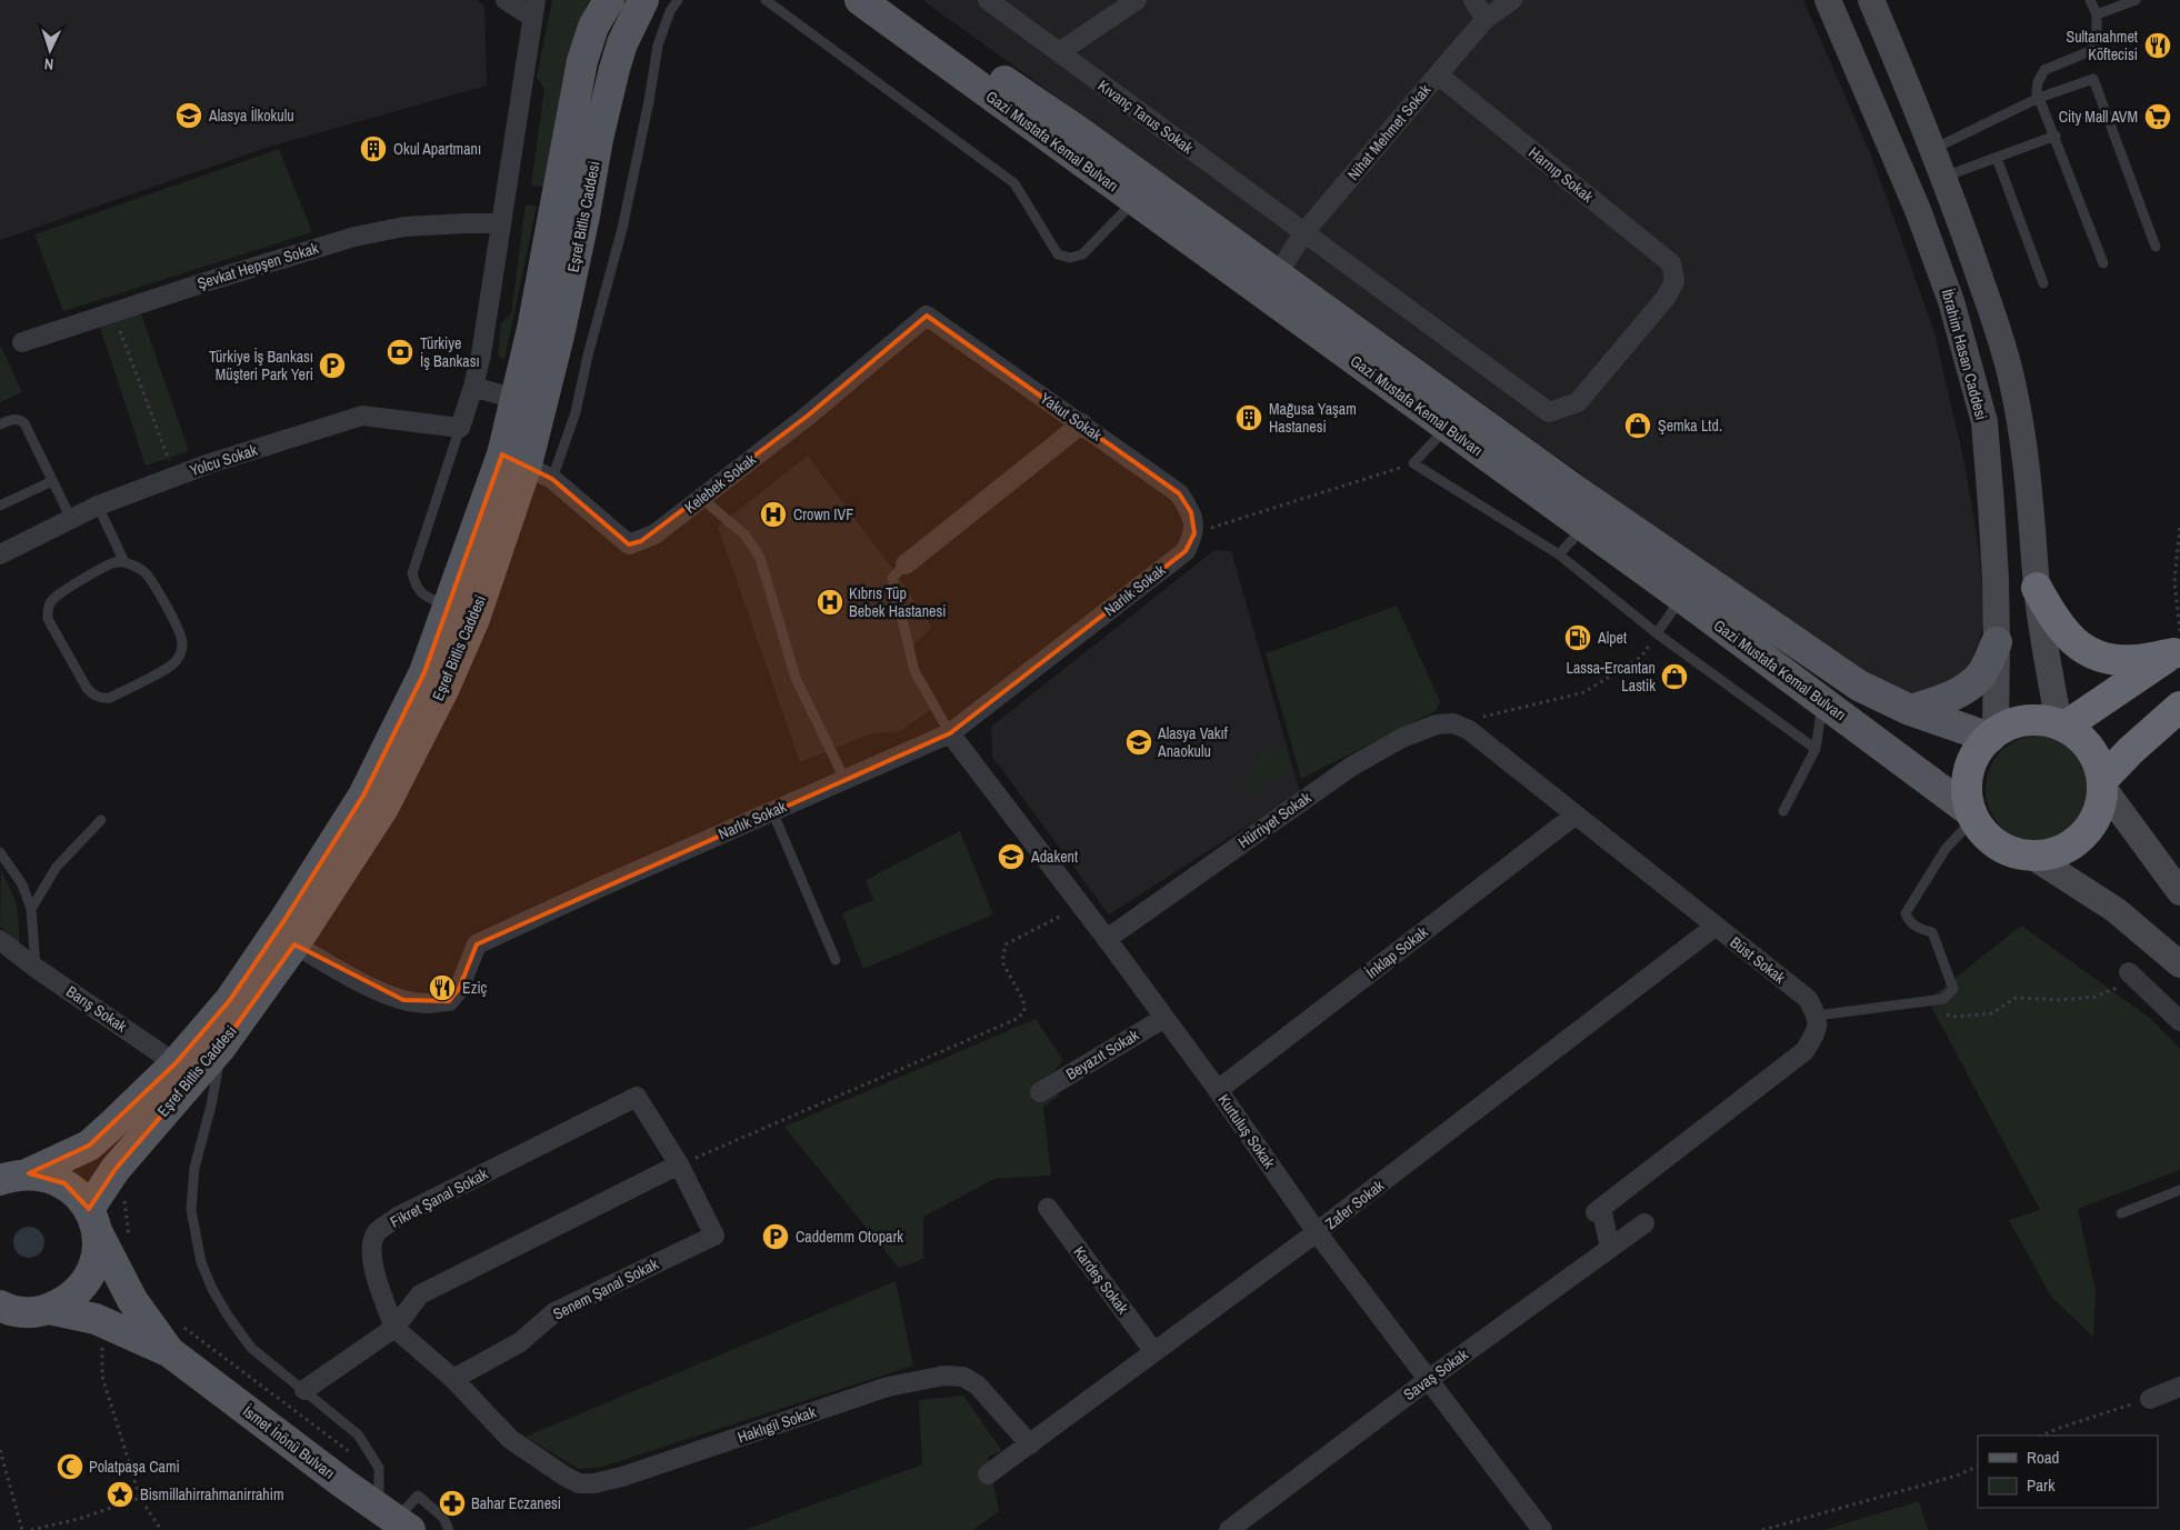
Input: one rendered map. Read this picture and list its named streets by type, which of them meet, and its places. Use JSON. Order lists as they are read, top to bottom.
{
  "streets": {
    "main road": [
      "Gazi Mustafa Kemal Bulvarı",
      "Eşref Bitlis Caddesi",
      "İbrahim Hasan Caddesi",
      "İsmet İnönü Bulvarı"
    ],
    "street": [
      "Kıvanç Tarus Sokak",
      "Nihat Mehmet Sokak",
      "Harnıp Sokak",
      "Şevkat Hepşen Sokak",
      "Yakut Sokak",
      "Yolcu Sokak",
      "Kelebek Sokak",
      "Narlık Sokak",
      "Hürriyet Sokak",
      "İnklap Sokak",
      "Büst Sokak",
      "Barış Sokak",
      "Beyazıt Sokak",
      "Kurtuluş Sokak",
      "Fikret Şanal Sokak",
      "Zafer Sokak",
      "Kardeş Sokak",
      "Senem Şanal Sokak",
      "Savaş Sokak",
      "Haklıgil Sokak"
    ]
  },
  "crossings": [
    ["Kıvanç Tarus Sokak", "Nihat Mehmet Sokak"],
    ["Kıvanç Tarus Sokak", "Harnıp Sokak"],
    ["Nihat Mehmet Sokak", "Gazi Mustafa Kemal Bulvarı"],
    ["Nihat Mehmet Sokak", "Harnıp Sokak"],
    ["Gazi Mustafa Kemal Bulvarı", "İbrahim Hasan Caddesi"],
    ["Eşref Bitlis Caddesi", "Kelebek Sokak"],
    ["Eşref Bitlis Caddesi", "Narlık Sokak"],
    ["Eşref Bitlis Caddesi", "Barış Sokak"],
    ["Eşref Bitlis Caddesi", "İsmet İnönü Bulvarı"],
    ["Yakut Sokak", "Kelebek Sokak"],
    ["Yakut Sokak", "Narlık Sokak"],
    ["Narlık Sokak", "Kurtuluş Sokak"],
    ["Hürriyet Sokak", "Büst Sokak"],
    ["Hürriyet Sokak", "Kurtuluş Sokak"],
    ["İnklap Sokak", "Büst Sokak"],
    ["İnklap Sokak", "Kurtuluş Sokak"],
    ["Büst Sokak", "Zafer Sokak"],
    ["Beyazıt Sokak", "Kurtuluş Sokak"],
    ["Kurtuluş Sokak", "Zafer Sokak"],
    ["Kurtuluş Sokak", "Savaş Sokak"],
    ["Fikret Şanal Sokak", "Senem Şanal Sokak"],
    ["Zafer Sokak", "Kardeş Sokak"],
    ["Zafer Sokak", "Haklıgil Sokak"],
    ["Senem Şanal Sokak", "Haklıgil Sokak"]
  ],
  "places": {
    "restaurant": ["Sultanahmet Köftecisi", "Eziç"],
    "school or university": ["Alasya İlkokulu", "Alasya Vakıf Anaokulu", "Adakent"],
    "supermarket": ["City Mall AVM"],
    "building": ["Okul Apartmanı", "Mağusa Yaşam Hastanesi"],
    "bank": ["Türkiye İş Bankası"],
    "parking": ["Türkiye İş Bankası Müşteri Park Yeri", "Caddemm Otopark"],
    "shop": ["Şemka Ltd.", "Lassa-Ercantan Lastik"],
    "hospital": ["Crown IVF", "Kıbrıs Tüp Bebek Hastanesi"],
    "fuel station": ["Alpet"],
    "mosque": ["Polatpaşa Cami"],
    "place": ["Bismillahirrahmanirrahim"],
    "pharmacy": ["Bahar Eczanesi"]
  },
  "legend": ["Road", "Park"],
  "north": "bottom"
}
